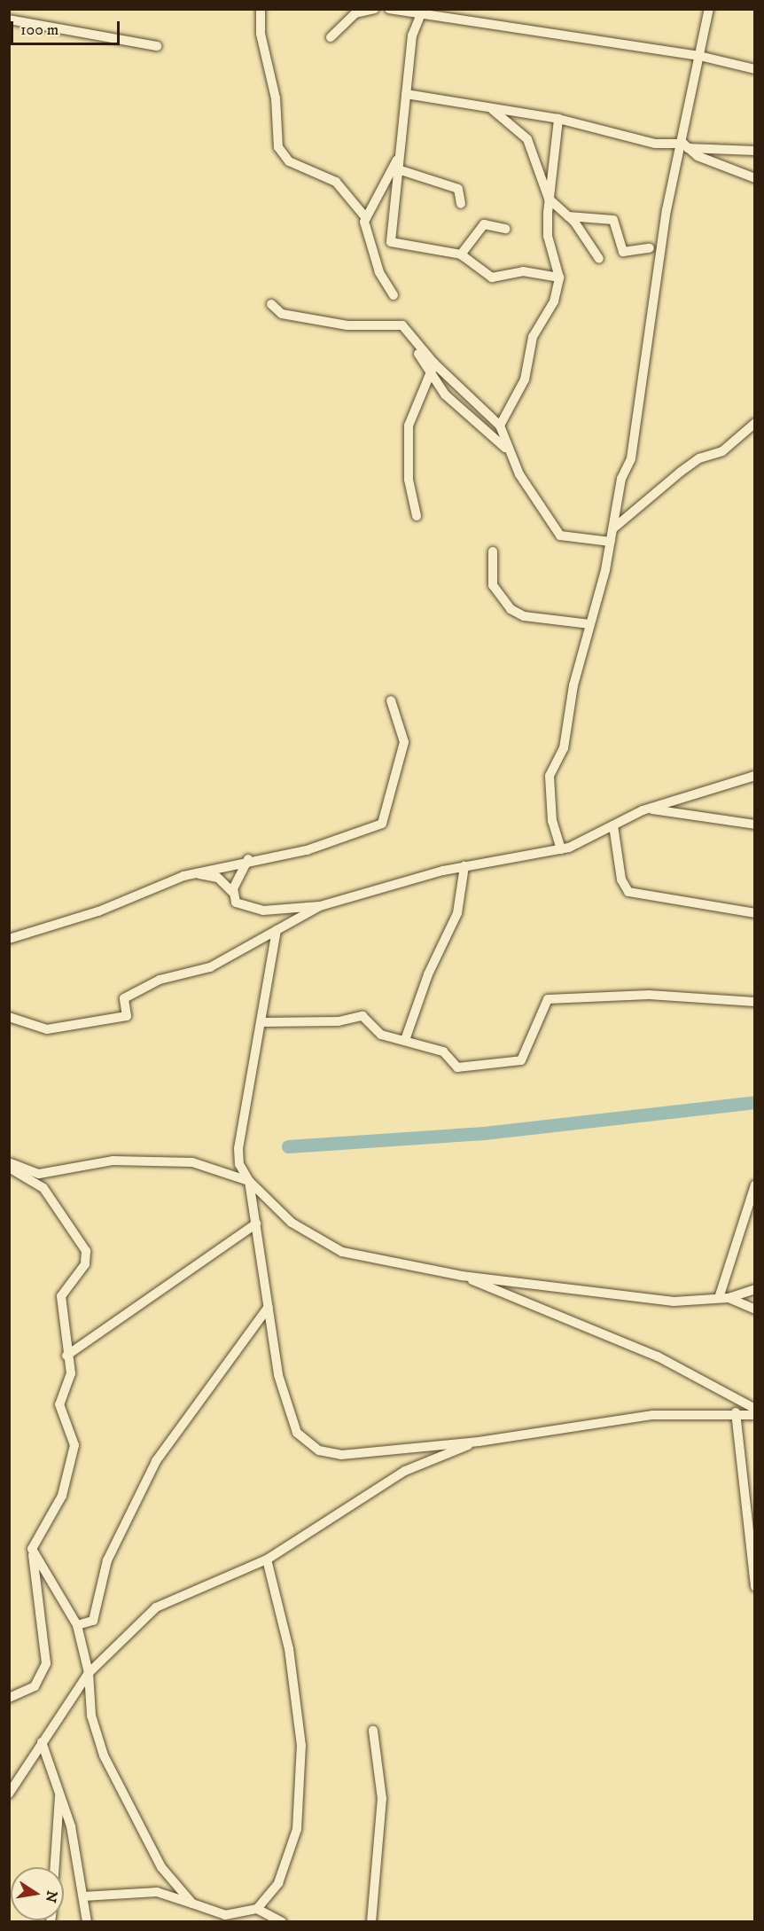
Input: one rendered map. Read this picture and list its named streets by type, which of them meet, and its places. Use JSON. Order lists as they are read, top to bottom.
{
  "scale_bar": "100 m",
  "north": "right"
}
